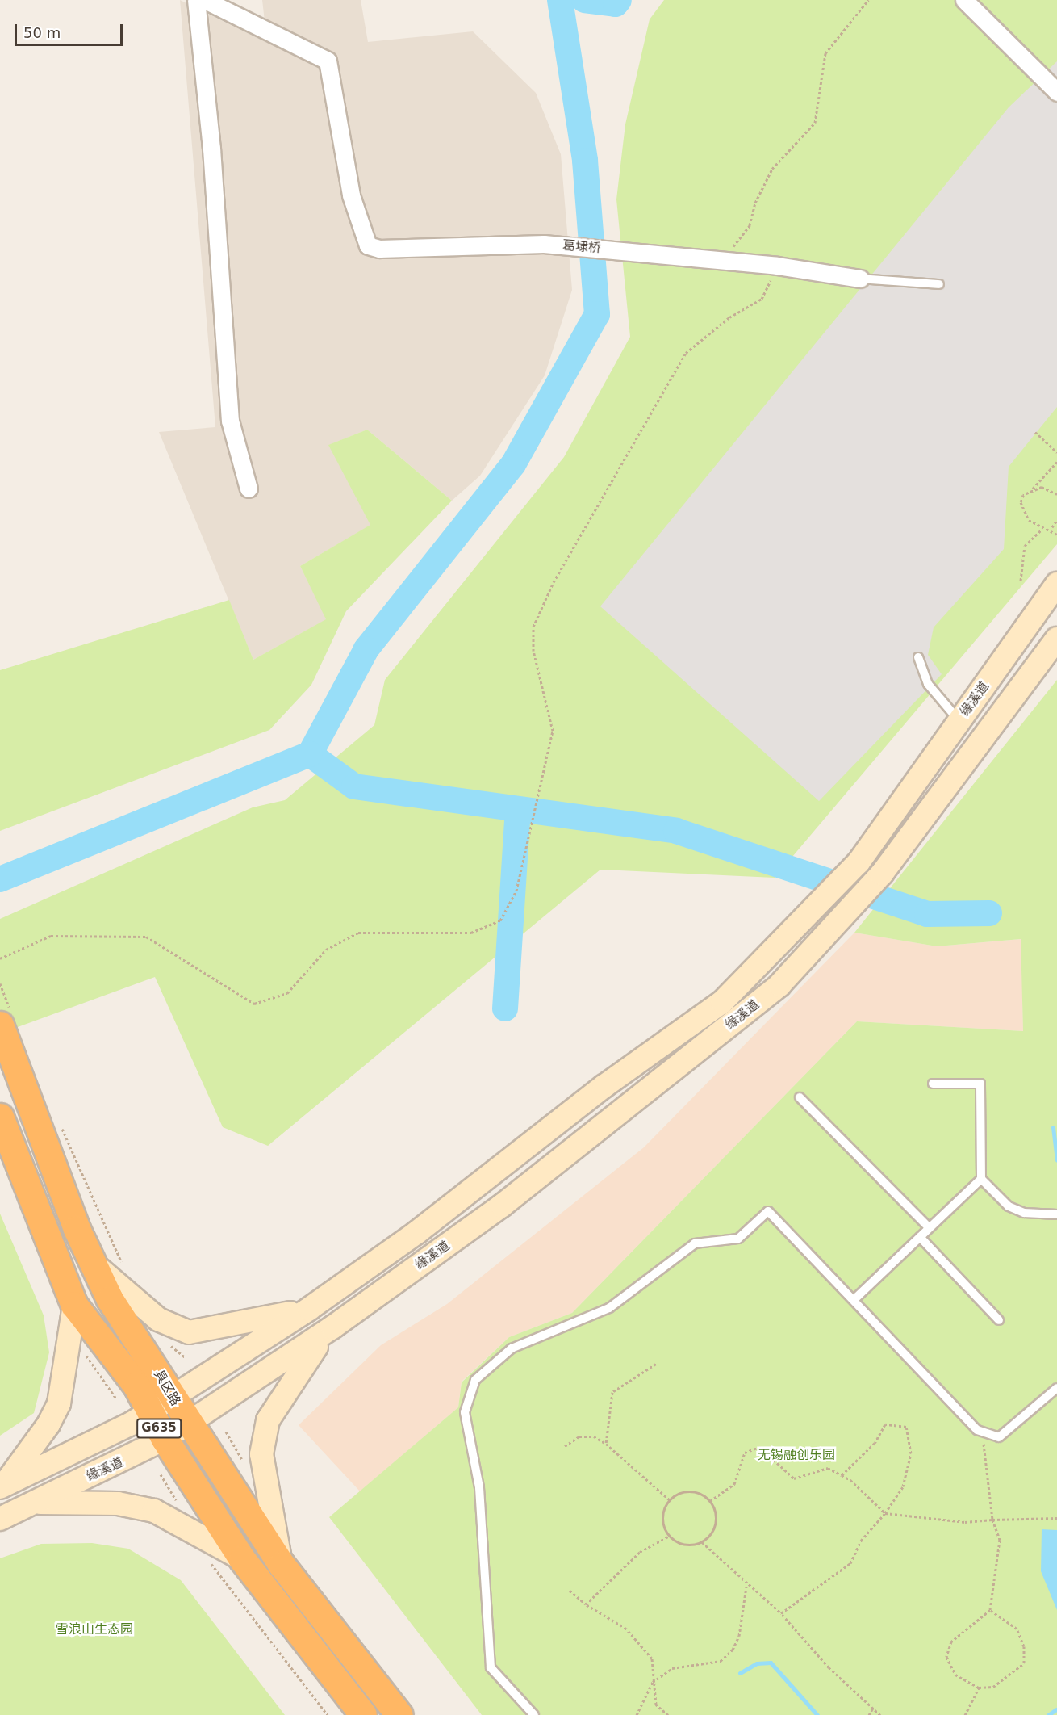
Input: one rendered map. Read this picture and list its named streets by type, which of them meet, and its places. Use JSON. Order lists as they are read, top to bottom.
{
  "streets": {
    "highway": ["具区路", "G635"],
    "main road": ["缘溪道"],
    "street": ["葛埭桥"]
  },
  "crossings": [
    ["缘溪道", "具区路"]
  ],
  "parks": ["无锡融创乐园", "雪浪山生态园"],
  "scale_bar": "50 m"
}
